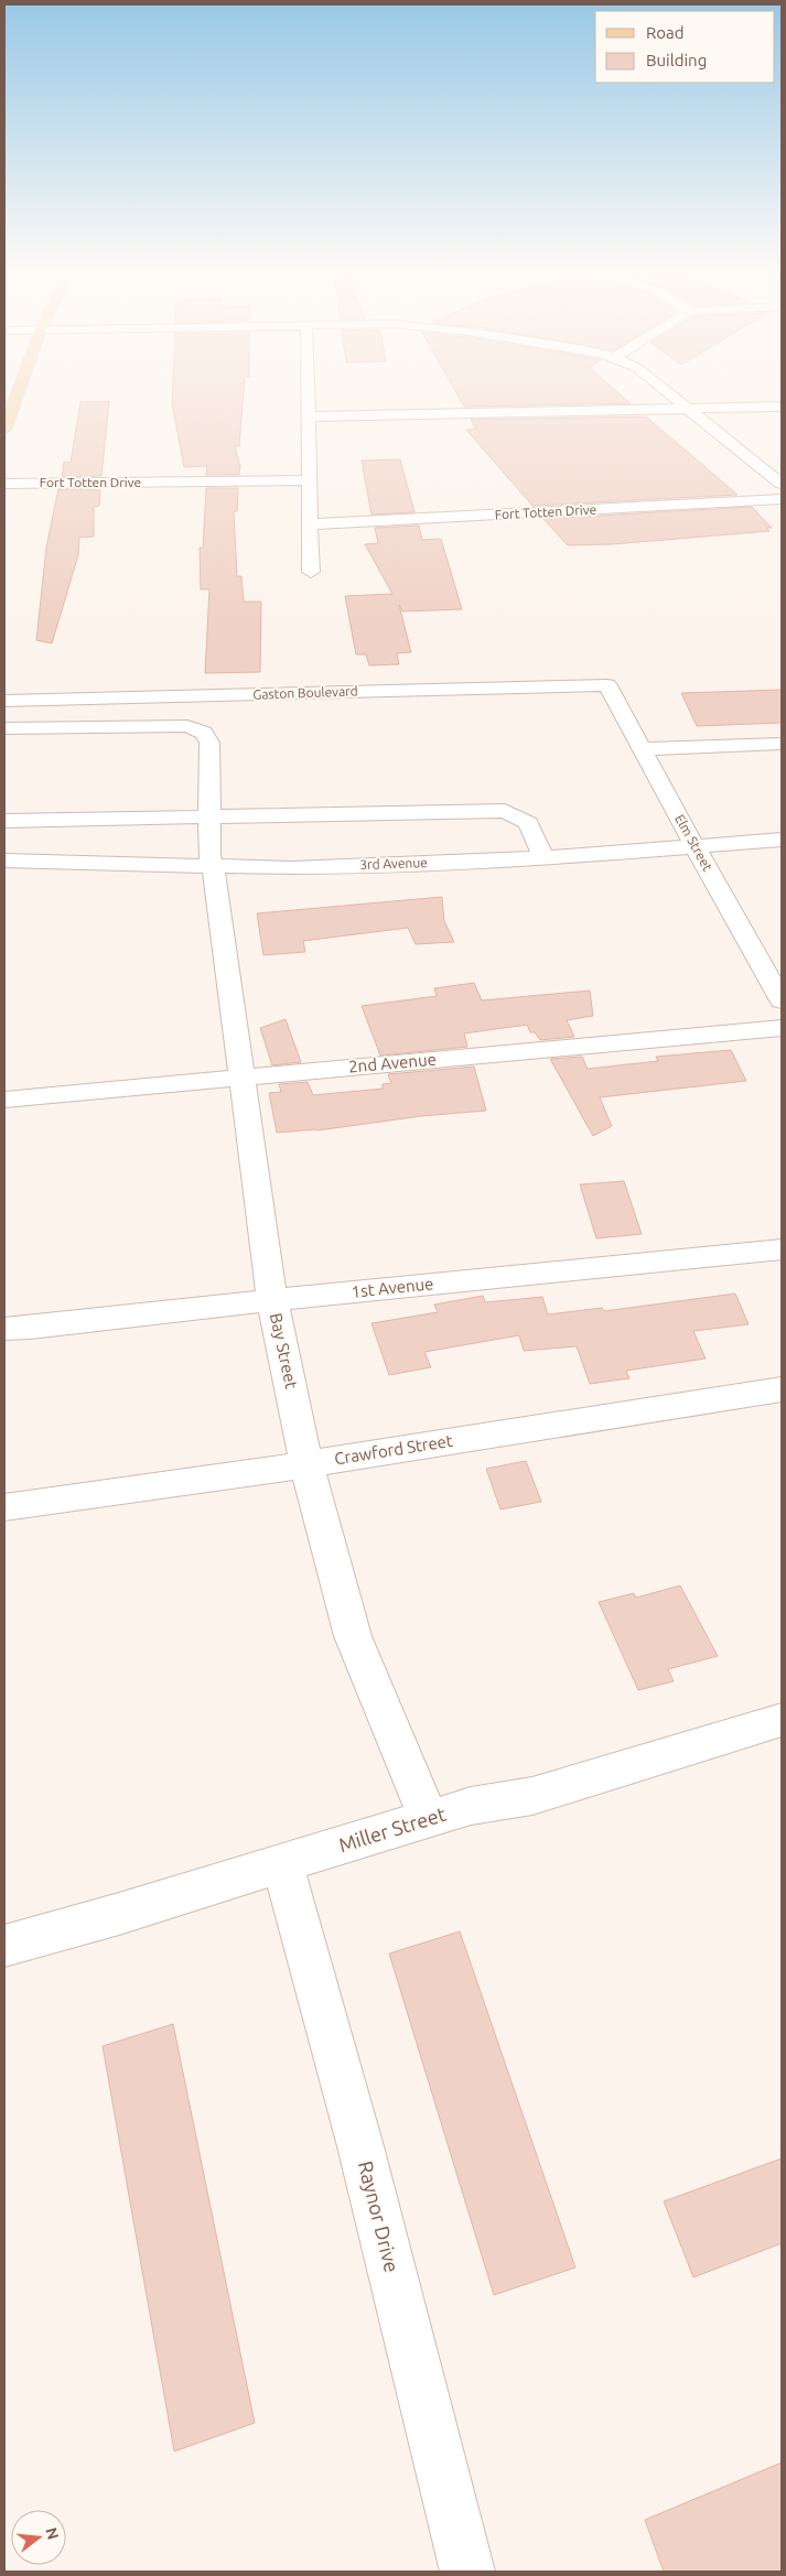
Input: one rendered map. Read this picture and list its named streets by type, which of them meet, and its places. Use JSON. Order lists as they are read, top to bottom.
{
  "streets": {
    "street": [
      "Fort Totten Drive",
      "Gaston Boulevard",
      "Elm Street",
      "3rd Avenue",
      "2nd Avenue",
      "1st Avenue",
      "Bay Street",
      "Crawford Street",
      "Miller Street",
      "Raynor Drive"
    ]
  },
  "crossings": [
    ["Gaston Boulevard", "Elm Street"],
    ["Elm Street", "3rd Avenue"],
    ["3rd Avenue", "Bay Street"],
    ["2nd Avenue", "Bay Street"],
    ["1st Avenue", "Bay Street"],
    ["Bay Street", "Crawford Street"],
    ["Bay Street", "Miller Street"],
    ["Miller Street", "Raynor Drive"]
  ],
  "legend": ["Road", "Building"],
  "north": "right"
}
